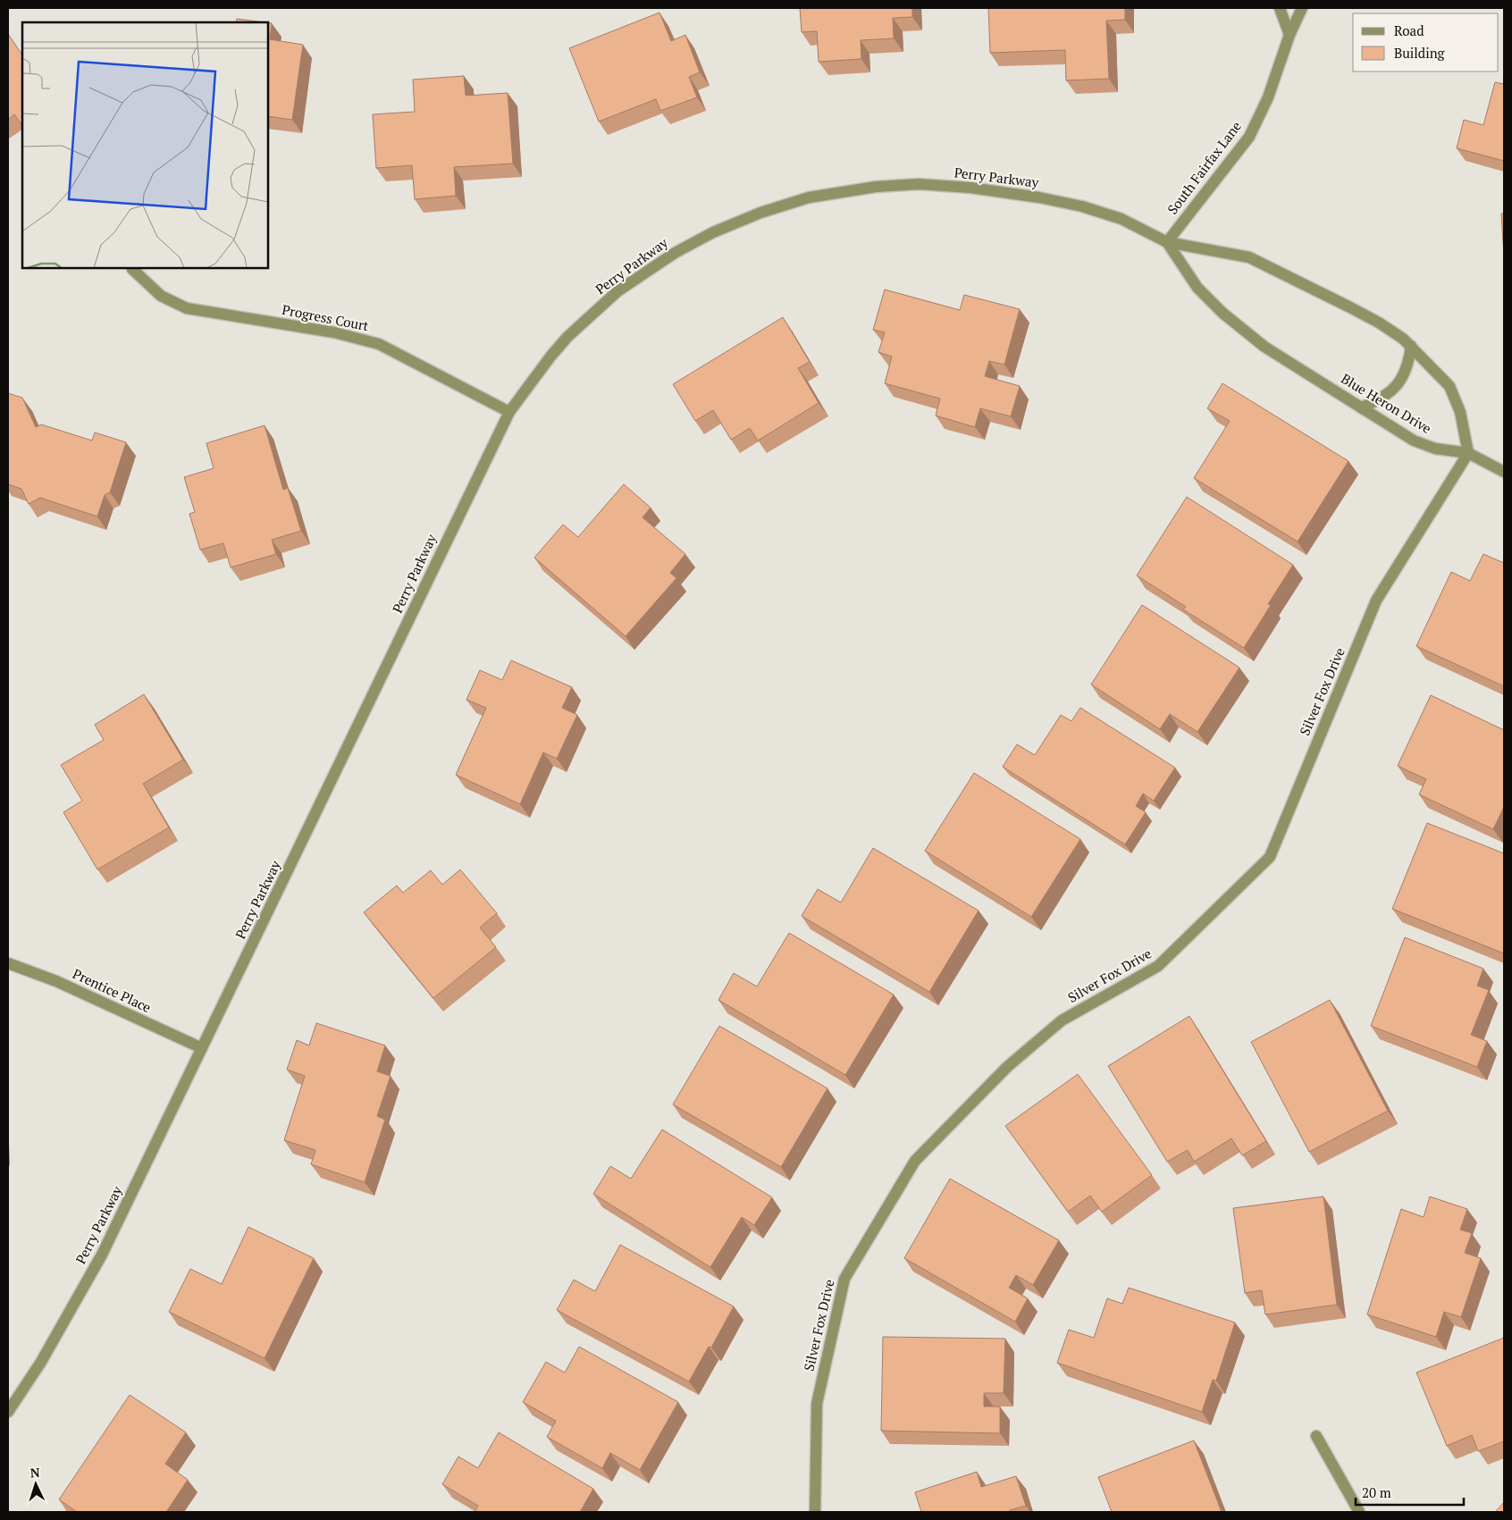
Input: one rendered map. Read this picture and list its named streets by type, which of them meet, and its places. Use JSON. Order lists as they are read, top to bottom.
{
  "streets": {
    "street": [
      "South Fairfax Lane",
      "Perry Parkway",
      "Progress Court",
      "Blue Heron Drive",
      "Silver Fox Drive",
      "Prentice Place"
    ]
  },
  "crossings": [
    ["South Fairfax Lane", "Perry Parkway"],
    ["South Fairfax Lane", "Blue Heron Drive"],
    ["Perry Parkway", "Progress Court"],
    ["Perry Parkway", "Blue Heron Drive"],
    ["Perry Parkway", "Prentice Place"],
    ["Blue Heron Drive", "Silver Fox Drive"]
  ],
  "legend": ["Road", "Building"],
  "scale_bar": "20 m",
  "north": "top"
}
